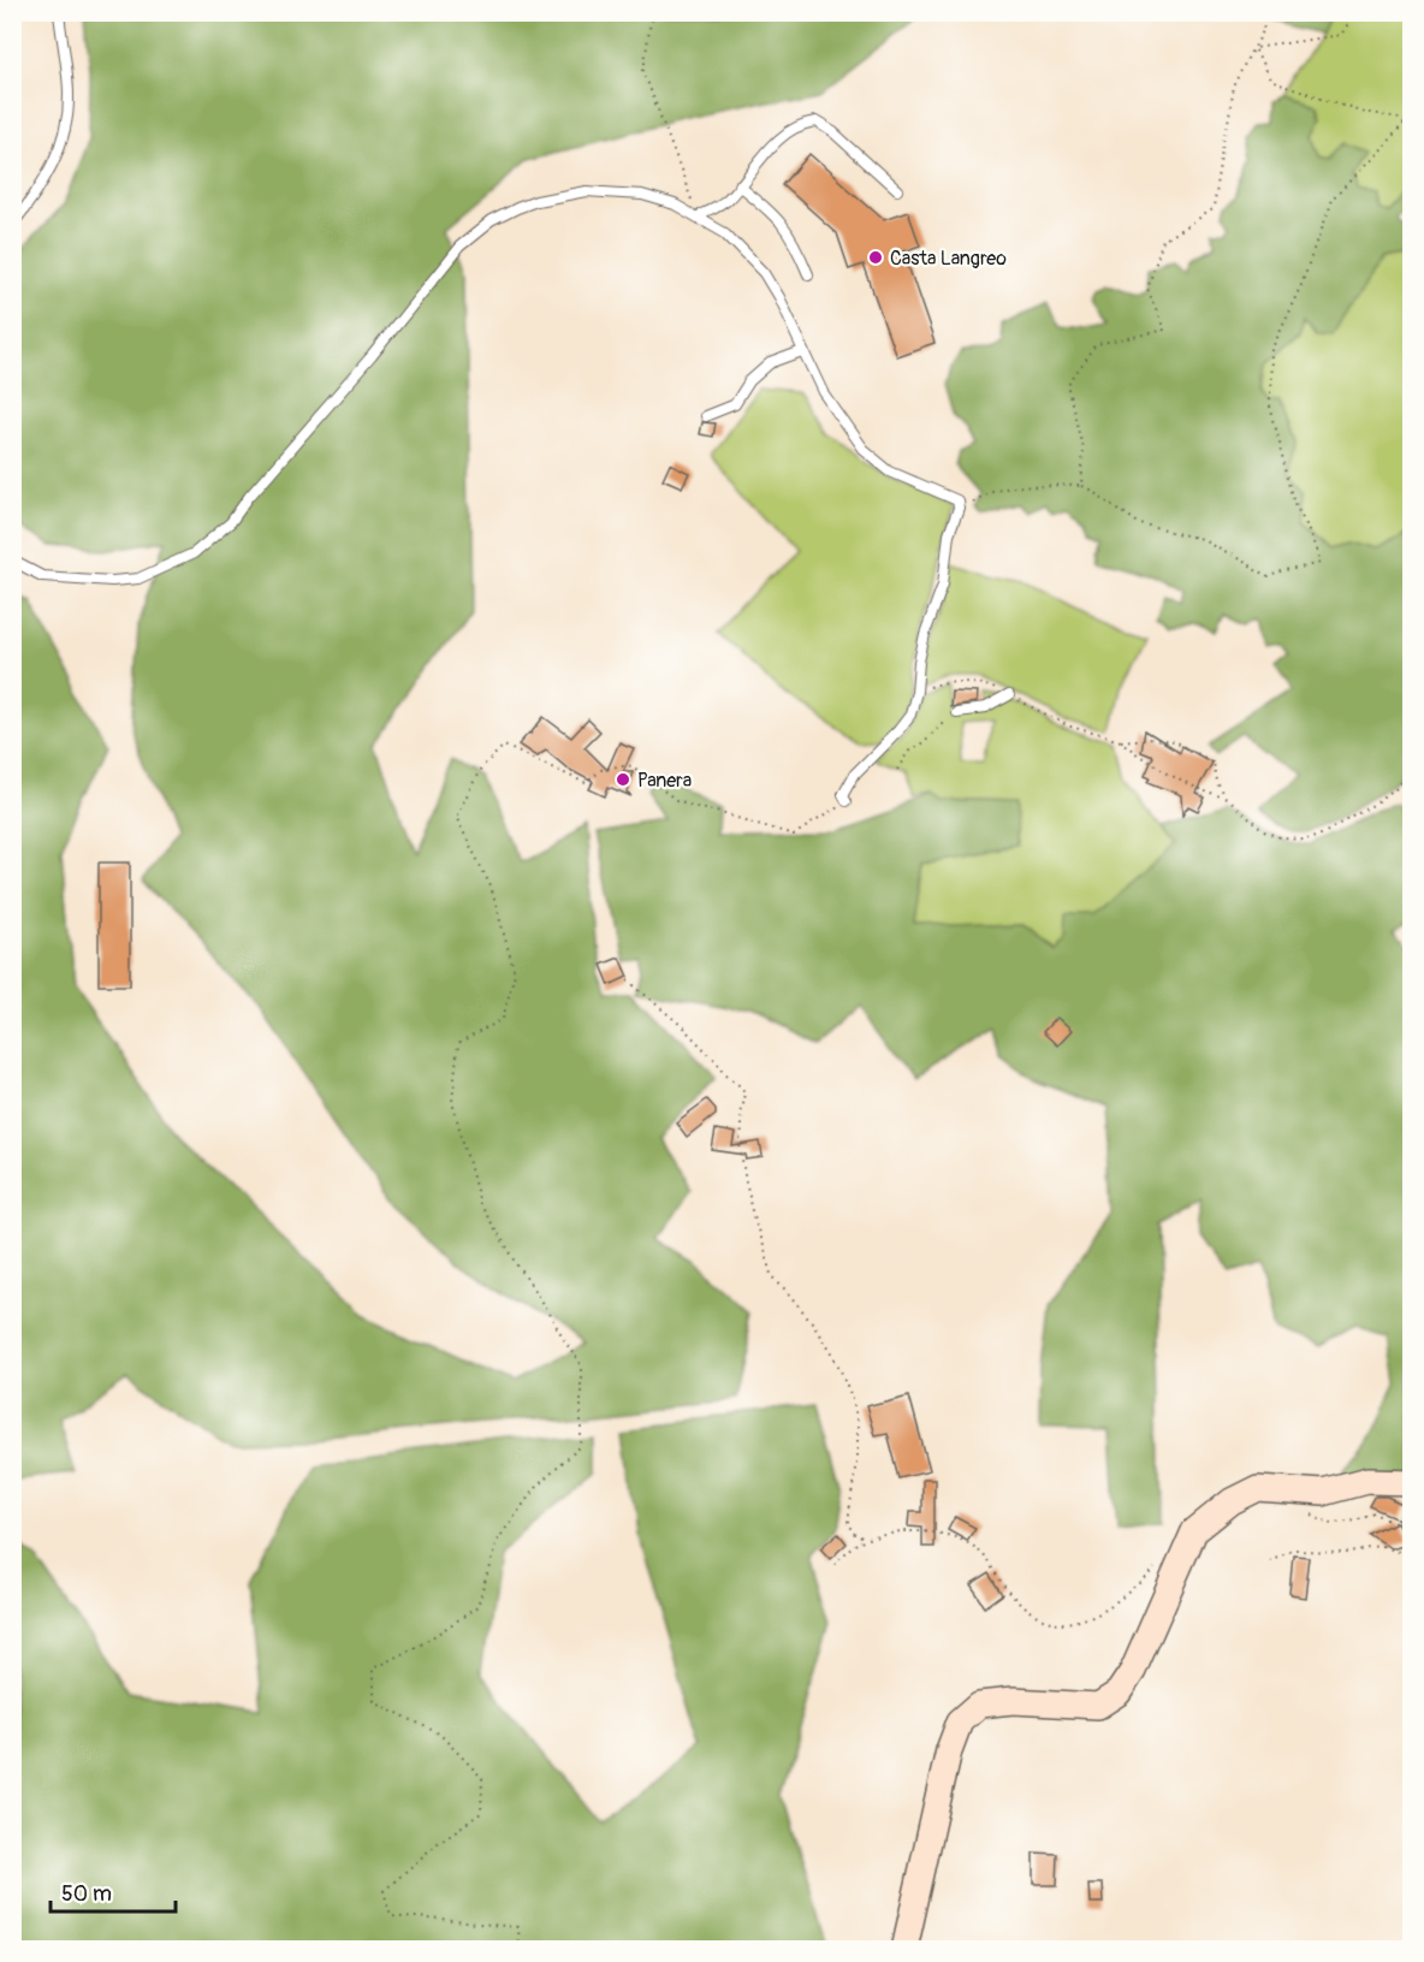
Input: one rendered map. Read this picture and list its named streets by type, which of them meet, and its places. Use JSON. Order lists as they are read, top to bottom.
{
  "places": ["Casta Langreo", "Panera"],
  "scale_bar": "50 m"
}
